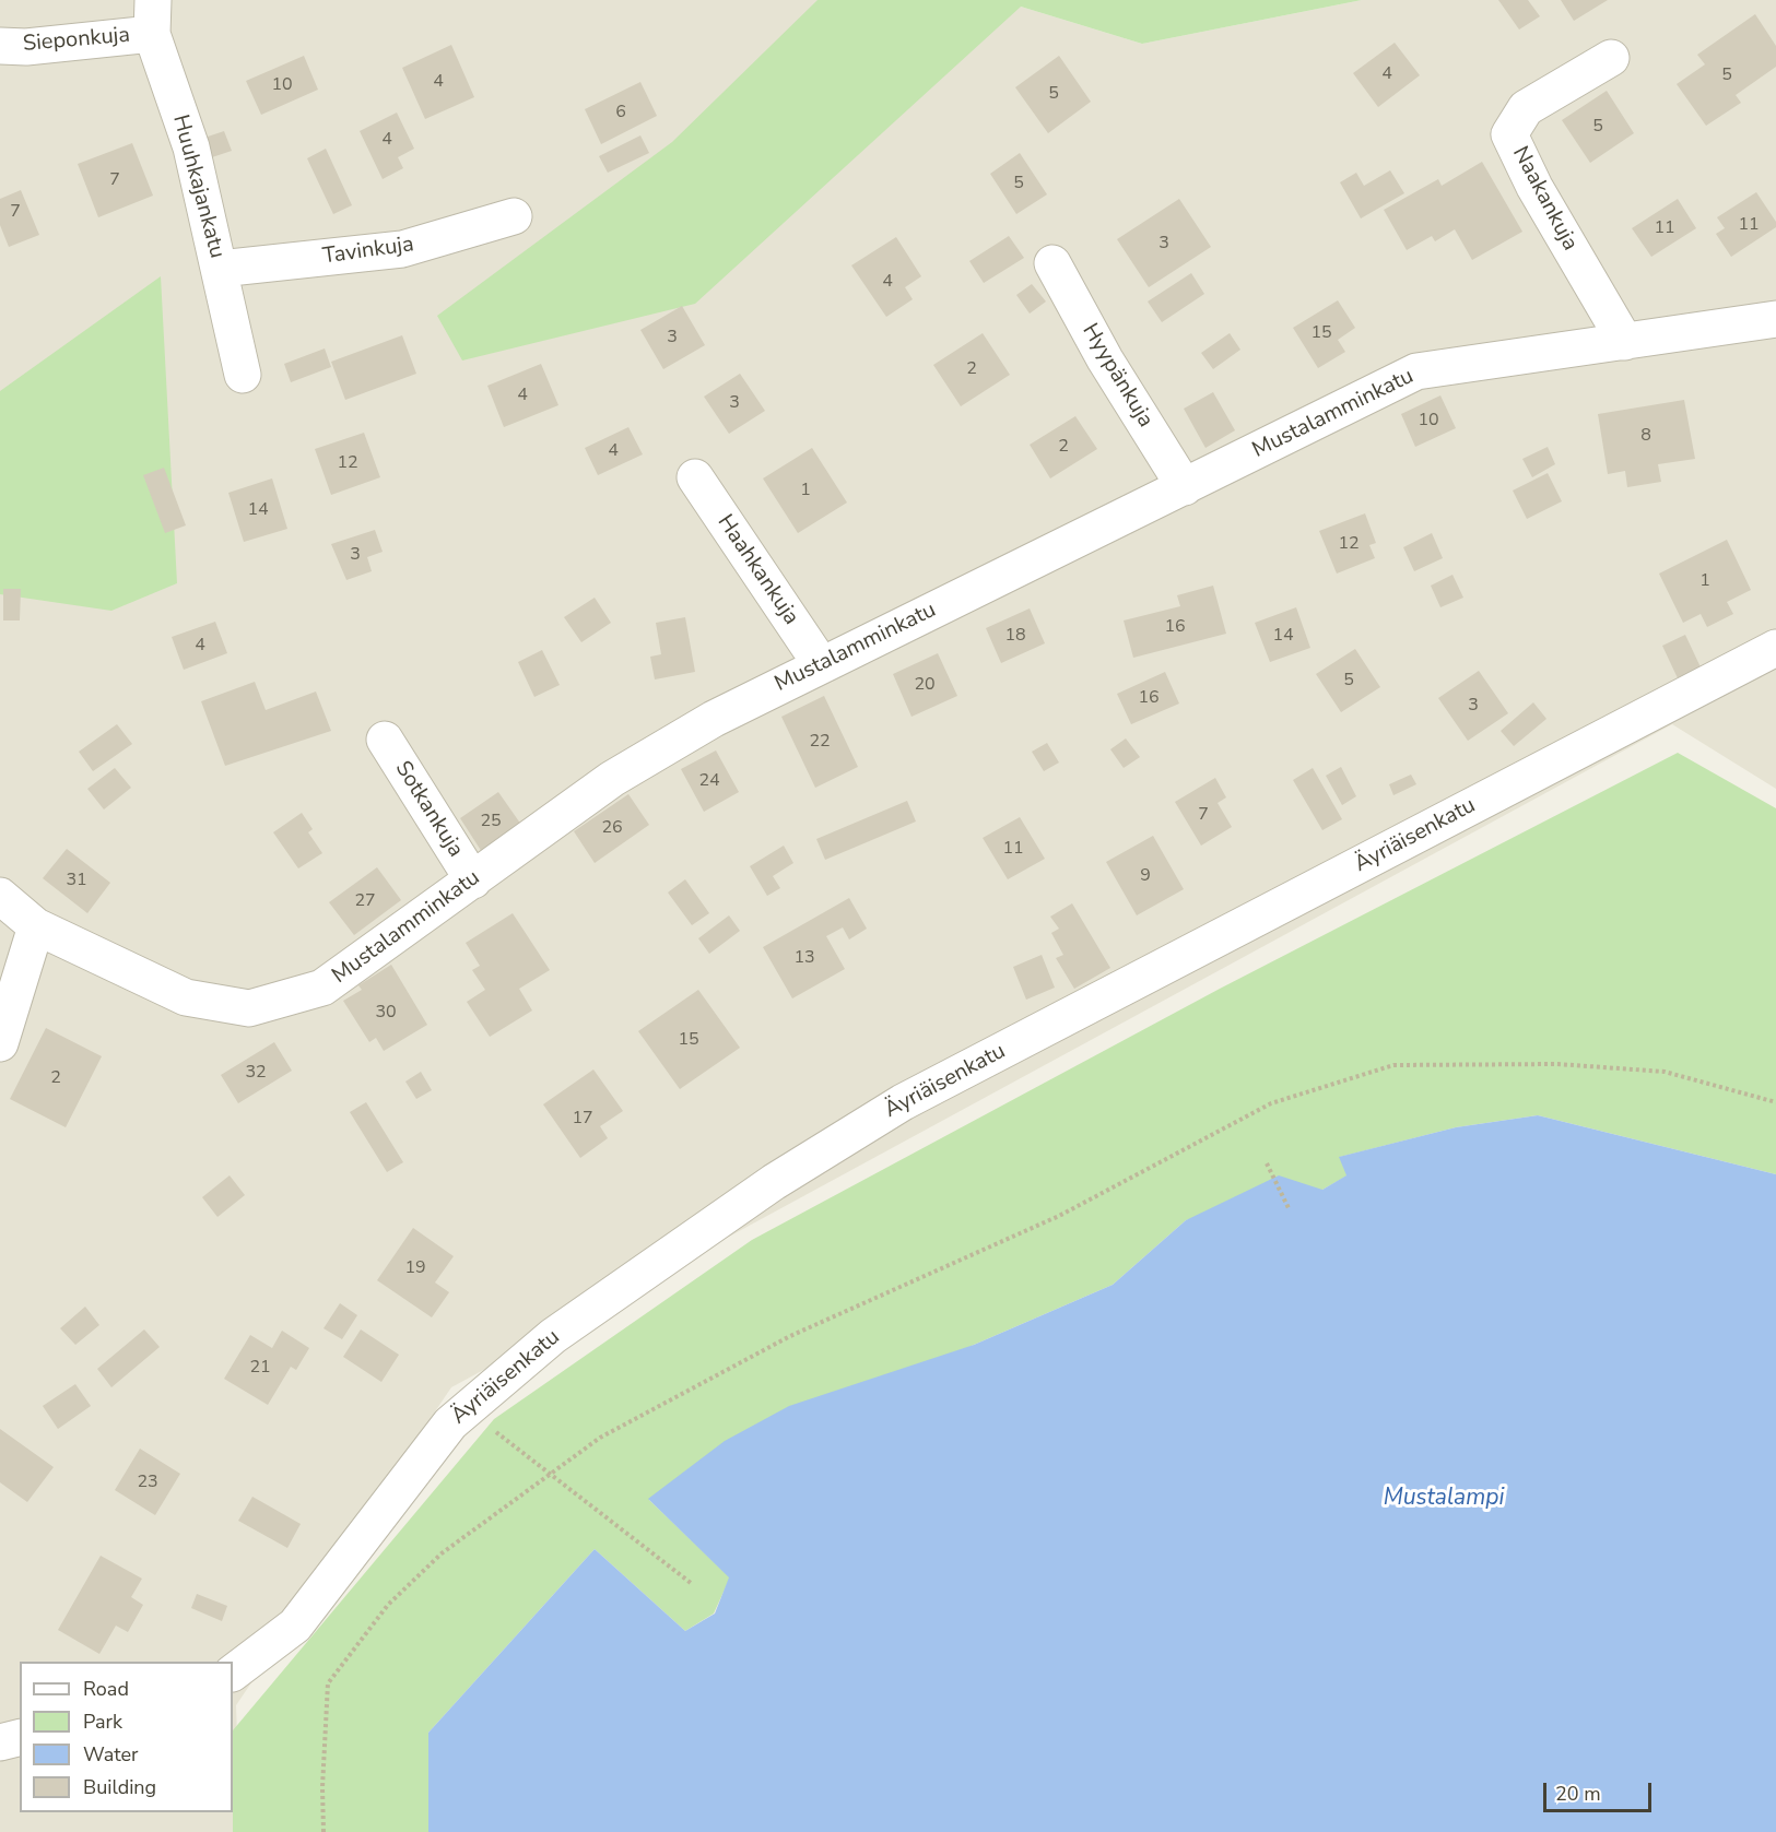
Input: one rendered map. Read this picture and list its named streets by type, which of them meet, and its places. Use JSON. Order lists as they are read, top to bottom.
{
  "streets": {
    "street": [
      "Sieponkuja",
      "Huuhkajankatu",
      "Naakankuja",
      "Tavinkuja",
      "Hyypänkuja",
      "Mustalamminkatu",
      "Haahkankuja",
      "Sotkankuja",
      "Äyriäisenkatu"
    ]
  },
  "crossings": [
    ["Sieponkuja", "Huuhkajankatu"],
    ["Huuhkajankatu", "Tavinkuja"],
    ["Naakankuja", "Mustalamminkatu"],
    ["Hyypänkuja", "Mustalamminkatu"],
    ["Mustalamminkatu", "Haahkankuja"],
    ["Mustalamminkatu", "Sotkankuja"]
  ],
  "water": ["Mustalampi"],
  "house_numbers": [
    "4",
    "5",
    "4",
    "10",
    "5",
    "6",
    "5",
    "4",
    "7",
    "5",
    "7",
    "11",
    "11",
    "3",
    "4",
    "15",
    "3",
    "2",
    "4",
    "3",
    "10",
    "8",
    "2",
    "4",
    "12",
    "1",
    "14",
    "12",
    "3",
    "1",
    "16",
    "18",
    "14",
    "4",
    "5",
    "20",
    "16",
    "3",
    "22",
    "24",
    "7",
    "25",
    "26",
    "11",
    "9",
    "31",
    "27",
    "13",
    "30",
    "15",
    "32",
    "2",
    "17",
    "19",
    "21",
    "23"
  ],
  "legend": [
    "Road",
    "Park",
    "Water",
    "Building"
  ],
  "scale_bar": "20 m"
}
